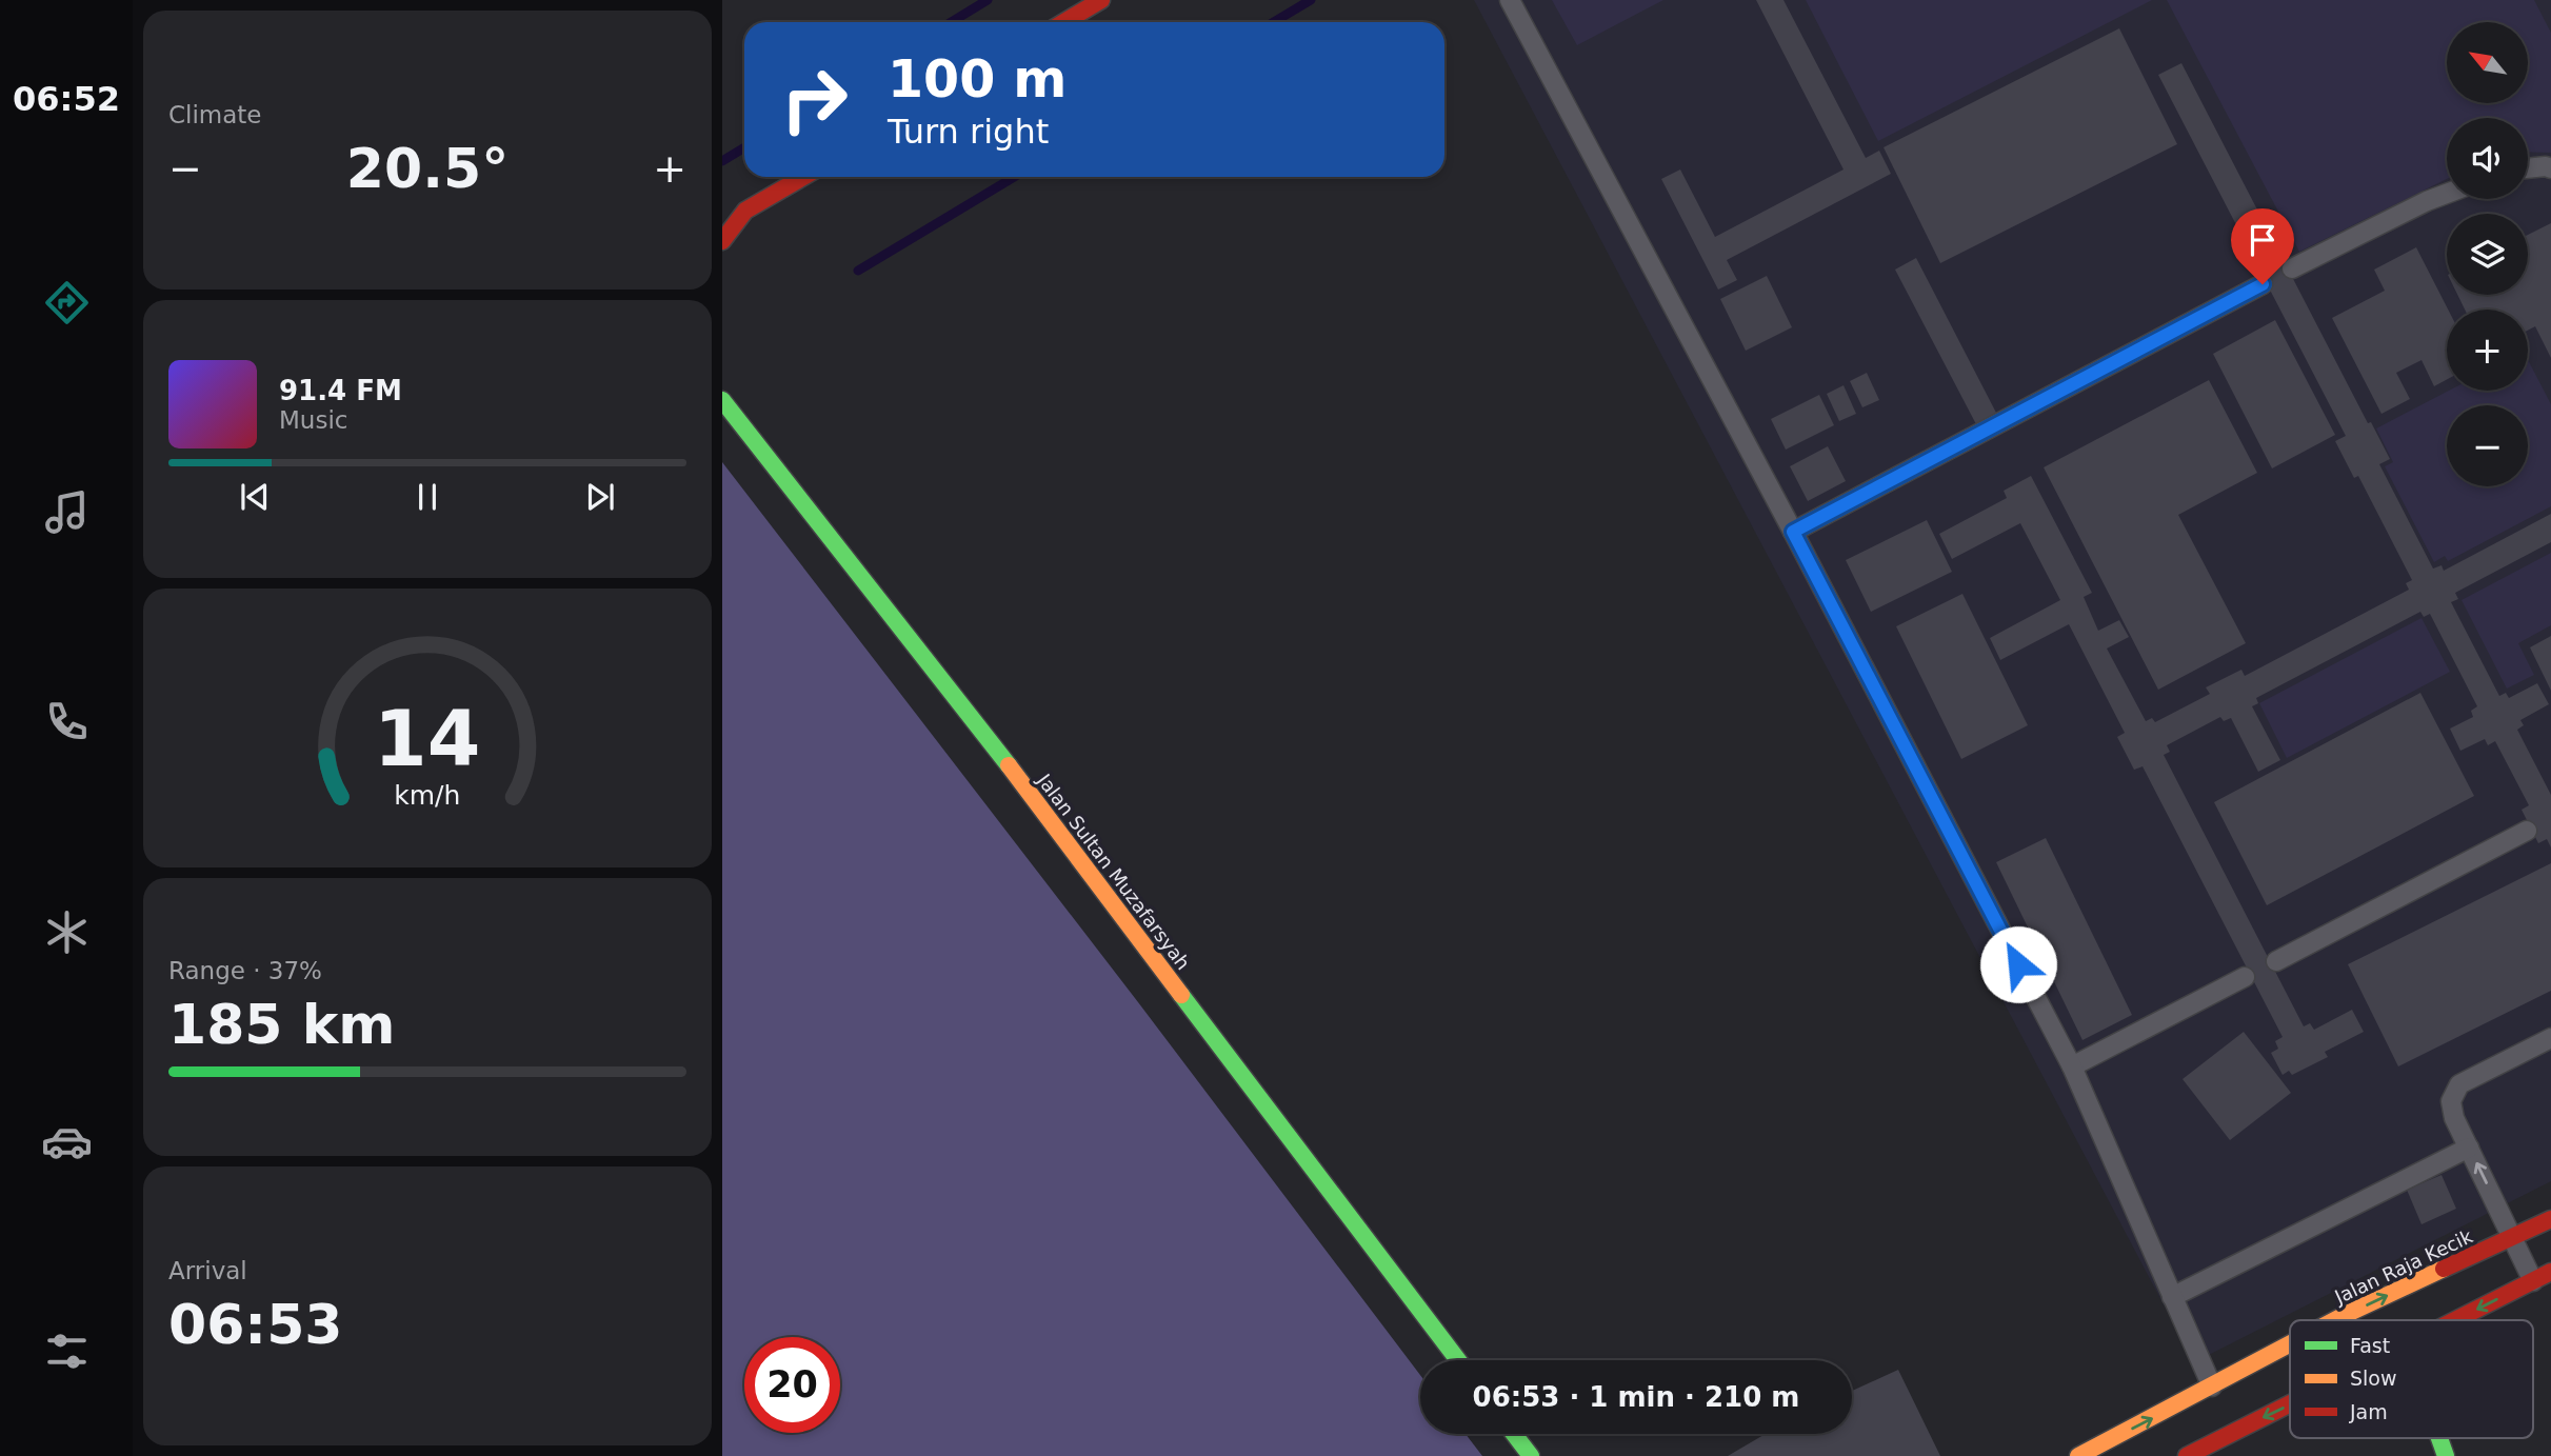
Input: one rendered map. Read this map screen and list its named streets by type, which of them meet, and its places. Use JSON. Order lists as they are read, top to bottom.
{
  "streets": {
    "street": ["Jalan Sultan Muzafarsyah", "Jalan Raja Kecik"]
  },
  "legend": ["Fast", "Slow", "Jam"],
  "north": "top left",
  "page": {
    "tabs": "06:52",
    "tile": [
      "Climate",
      ["Range · 37%", "185 km"],
      ["Arrival", "06:53"]
    ],
    "map_buttons": ["+", "−"],
    "turn": ["100 m", "Turn right"],
    "heat": ["−", "20.5°", "+"],
    "song": ["91.4 FM", "Music"],
    "limit": "20",
    "trip": "06:53 · 1 min · 210 m",
    "gauge": ["14", "km/h"]
  }
}
